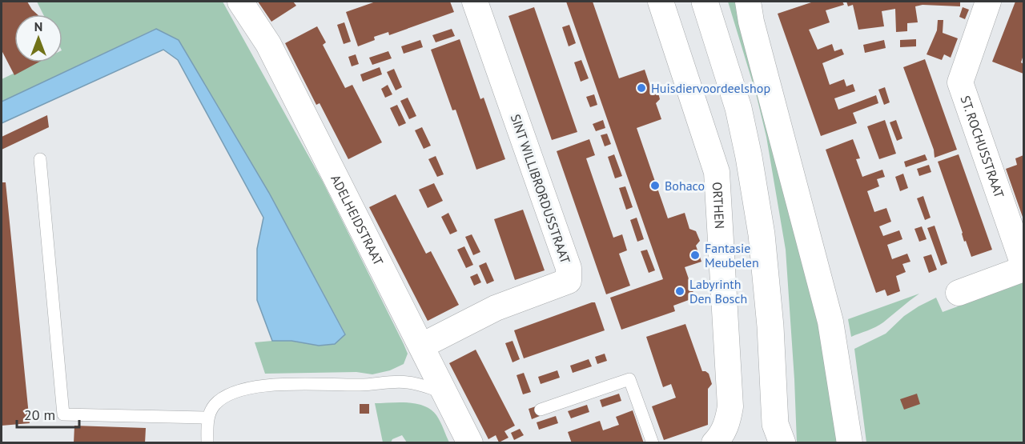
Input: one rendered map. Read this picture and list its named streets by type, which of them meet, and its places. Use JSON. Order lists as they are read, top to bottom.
{
  "streets": {
    "street": [
      "ST. ROCHUSSTRAAT",
      "SINT WILLIBRORDUSSTRAAT",
      "ORTHEN",
      "ADELHEIDSTRAAT"
    ]
  },
  "crossings": [
    ["SINT WILLIBRORDUSSTRAAT", "ADELHEIDSTRAAT"]
  ],
  "places": [
    "Huisdiervoordeelshop",
    "Bohaco",
    "Fantasie Meubelen",
    "Labyrinth Den Bosch"
  ],
  "scale_bar": "20 m",
  "north": "top"
}
